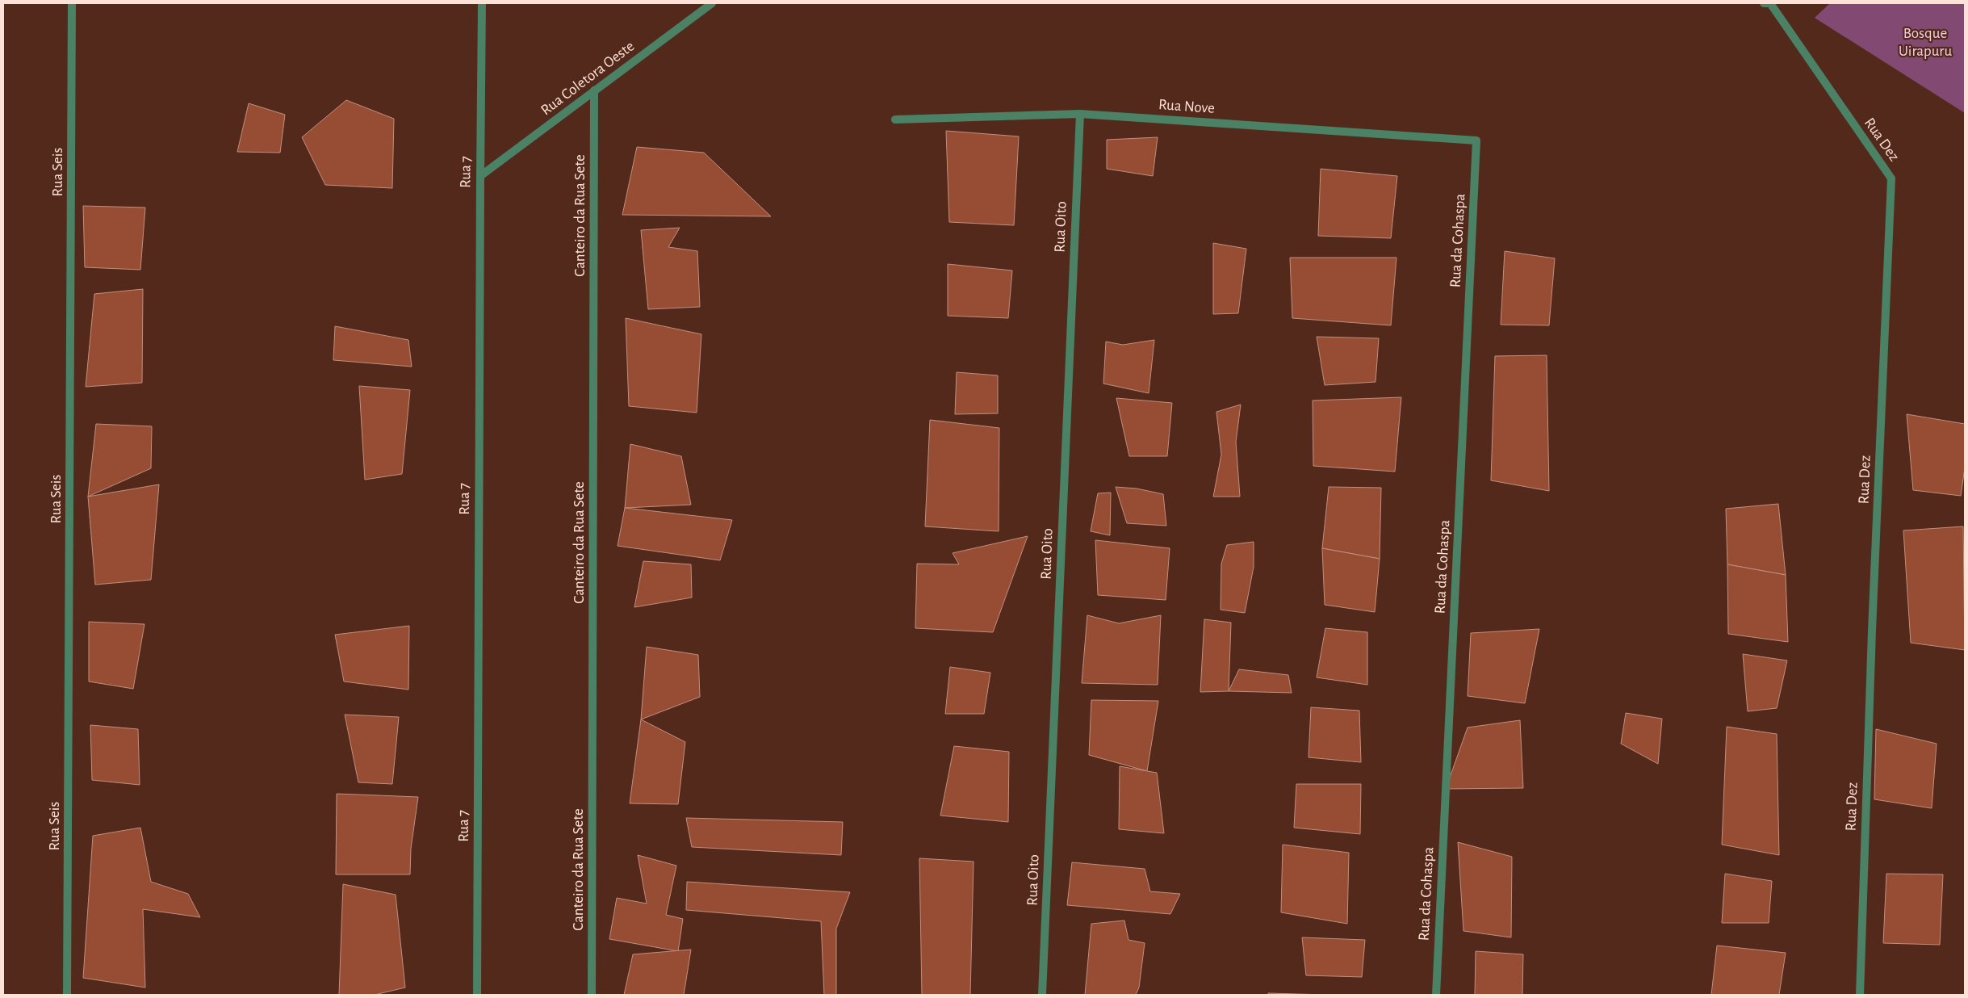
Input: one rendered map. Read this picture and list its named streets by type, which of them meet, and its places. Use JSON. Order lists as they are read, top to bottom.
{
  "streets": {
    "street": [
      "Rua Coletora Oeste",
      "Rua Nove",
      "Rua Dez",
      "Rua Seis",
      "Rua 7",
      "Canteiro da Rua Sete",
      "Rua Oito",
      "Rua da Cohaspa"
    ]
  },
  "crossings": [
    ["Rua Coletora Oeste", "Rua 7"],
    ["Rua Coletora Oeste", "Canteiro da Rua Sete"],
    ["Rua Nove", "Rua Oito"],
    ["Rua Nove", "Rua da Cohaspa"]
  ],
  "parks": ["Bosque Uirapuru"]
}
